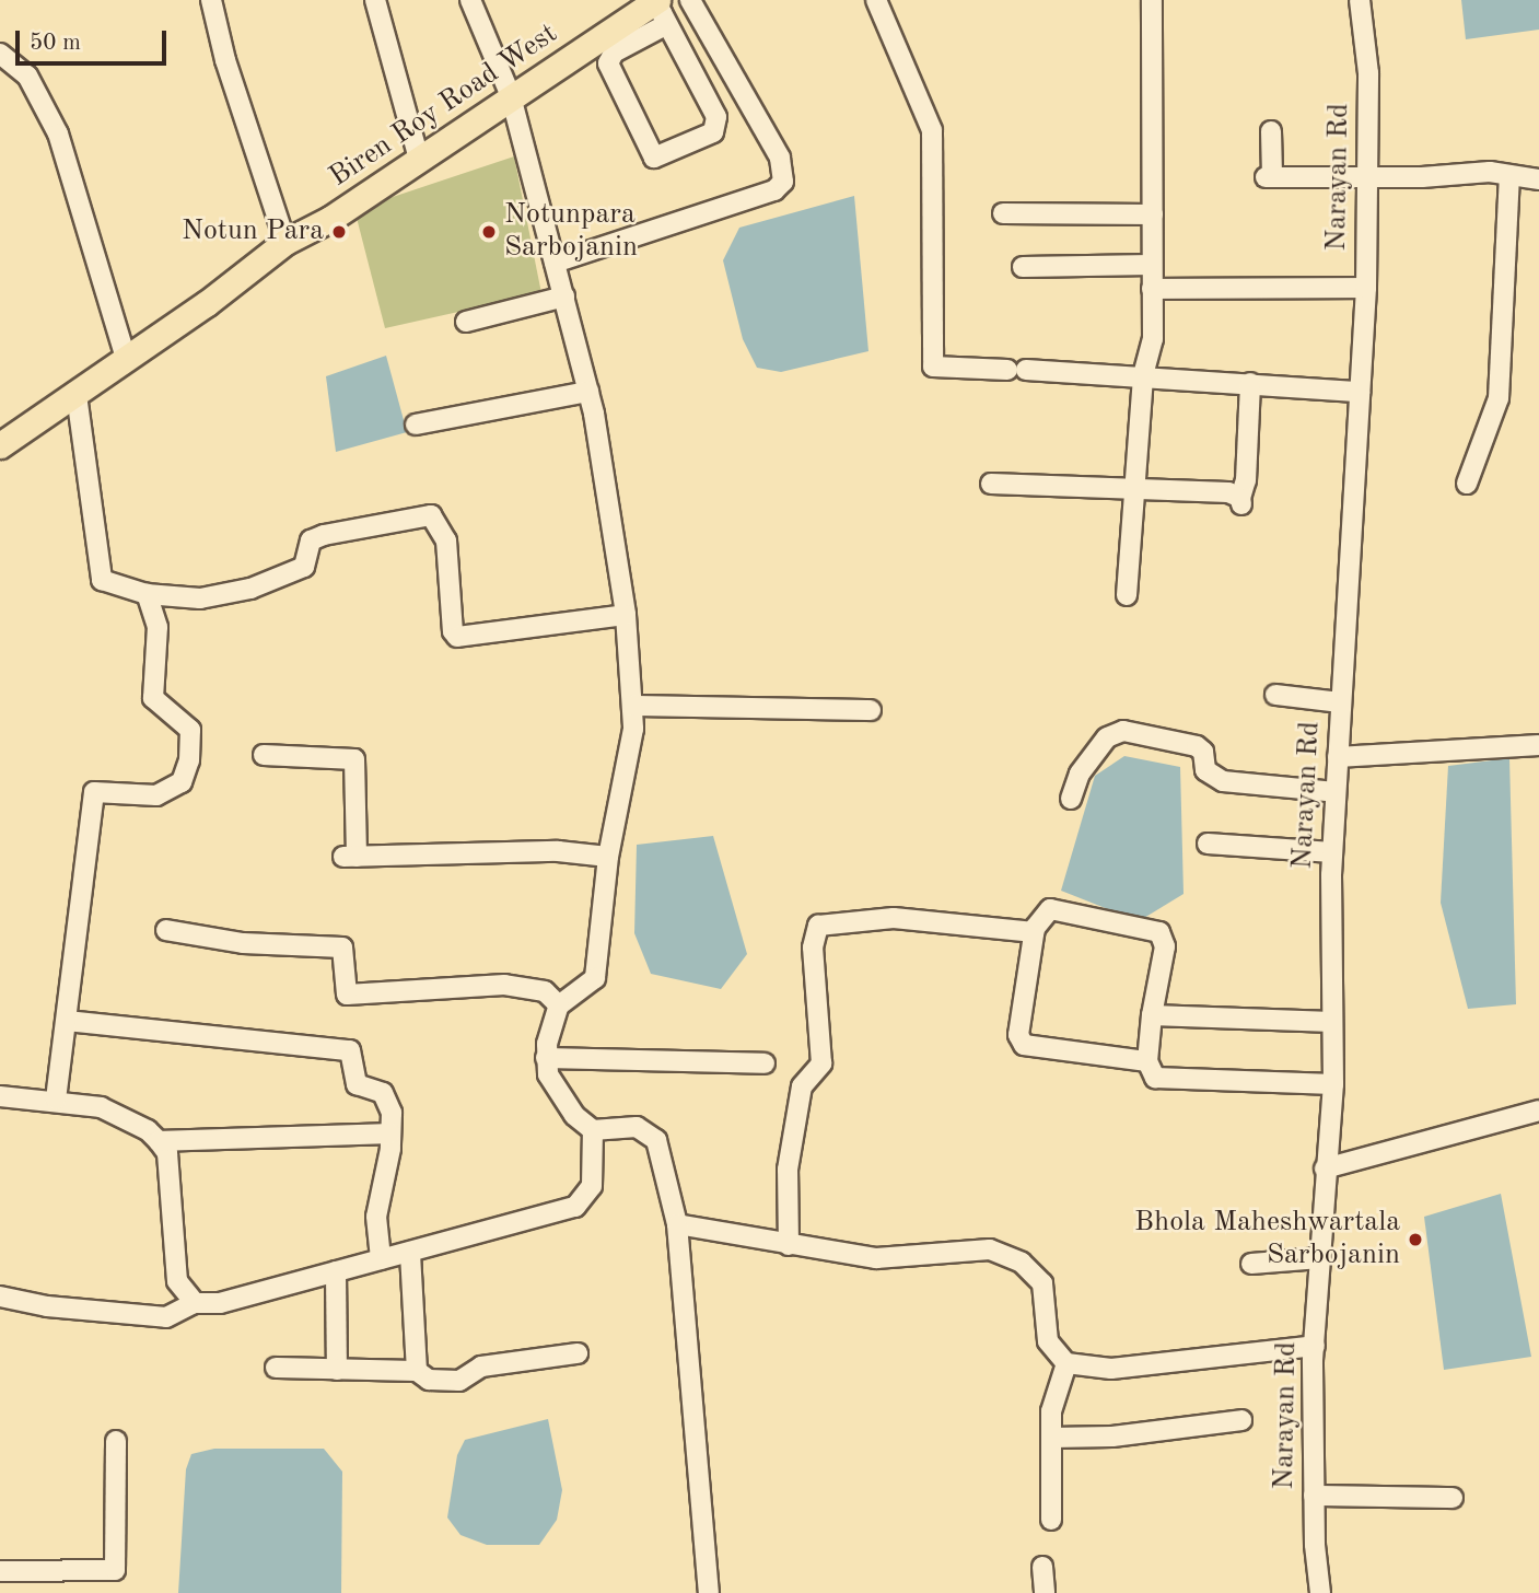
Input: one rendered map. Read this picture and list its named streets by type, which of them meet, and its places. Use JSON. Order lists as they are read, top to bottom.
{
  "streets": {
    "main road": ["Biren Roy Road West"],
    "street": ["Narayan Rd"]
  },
  "places": ["Notun Para", "Notunpara Sarbojanin", "Bhola Maheshwartala Sarbojanin"],
  "scale_bar": "50 m"
}
